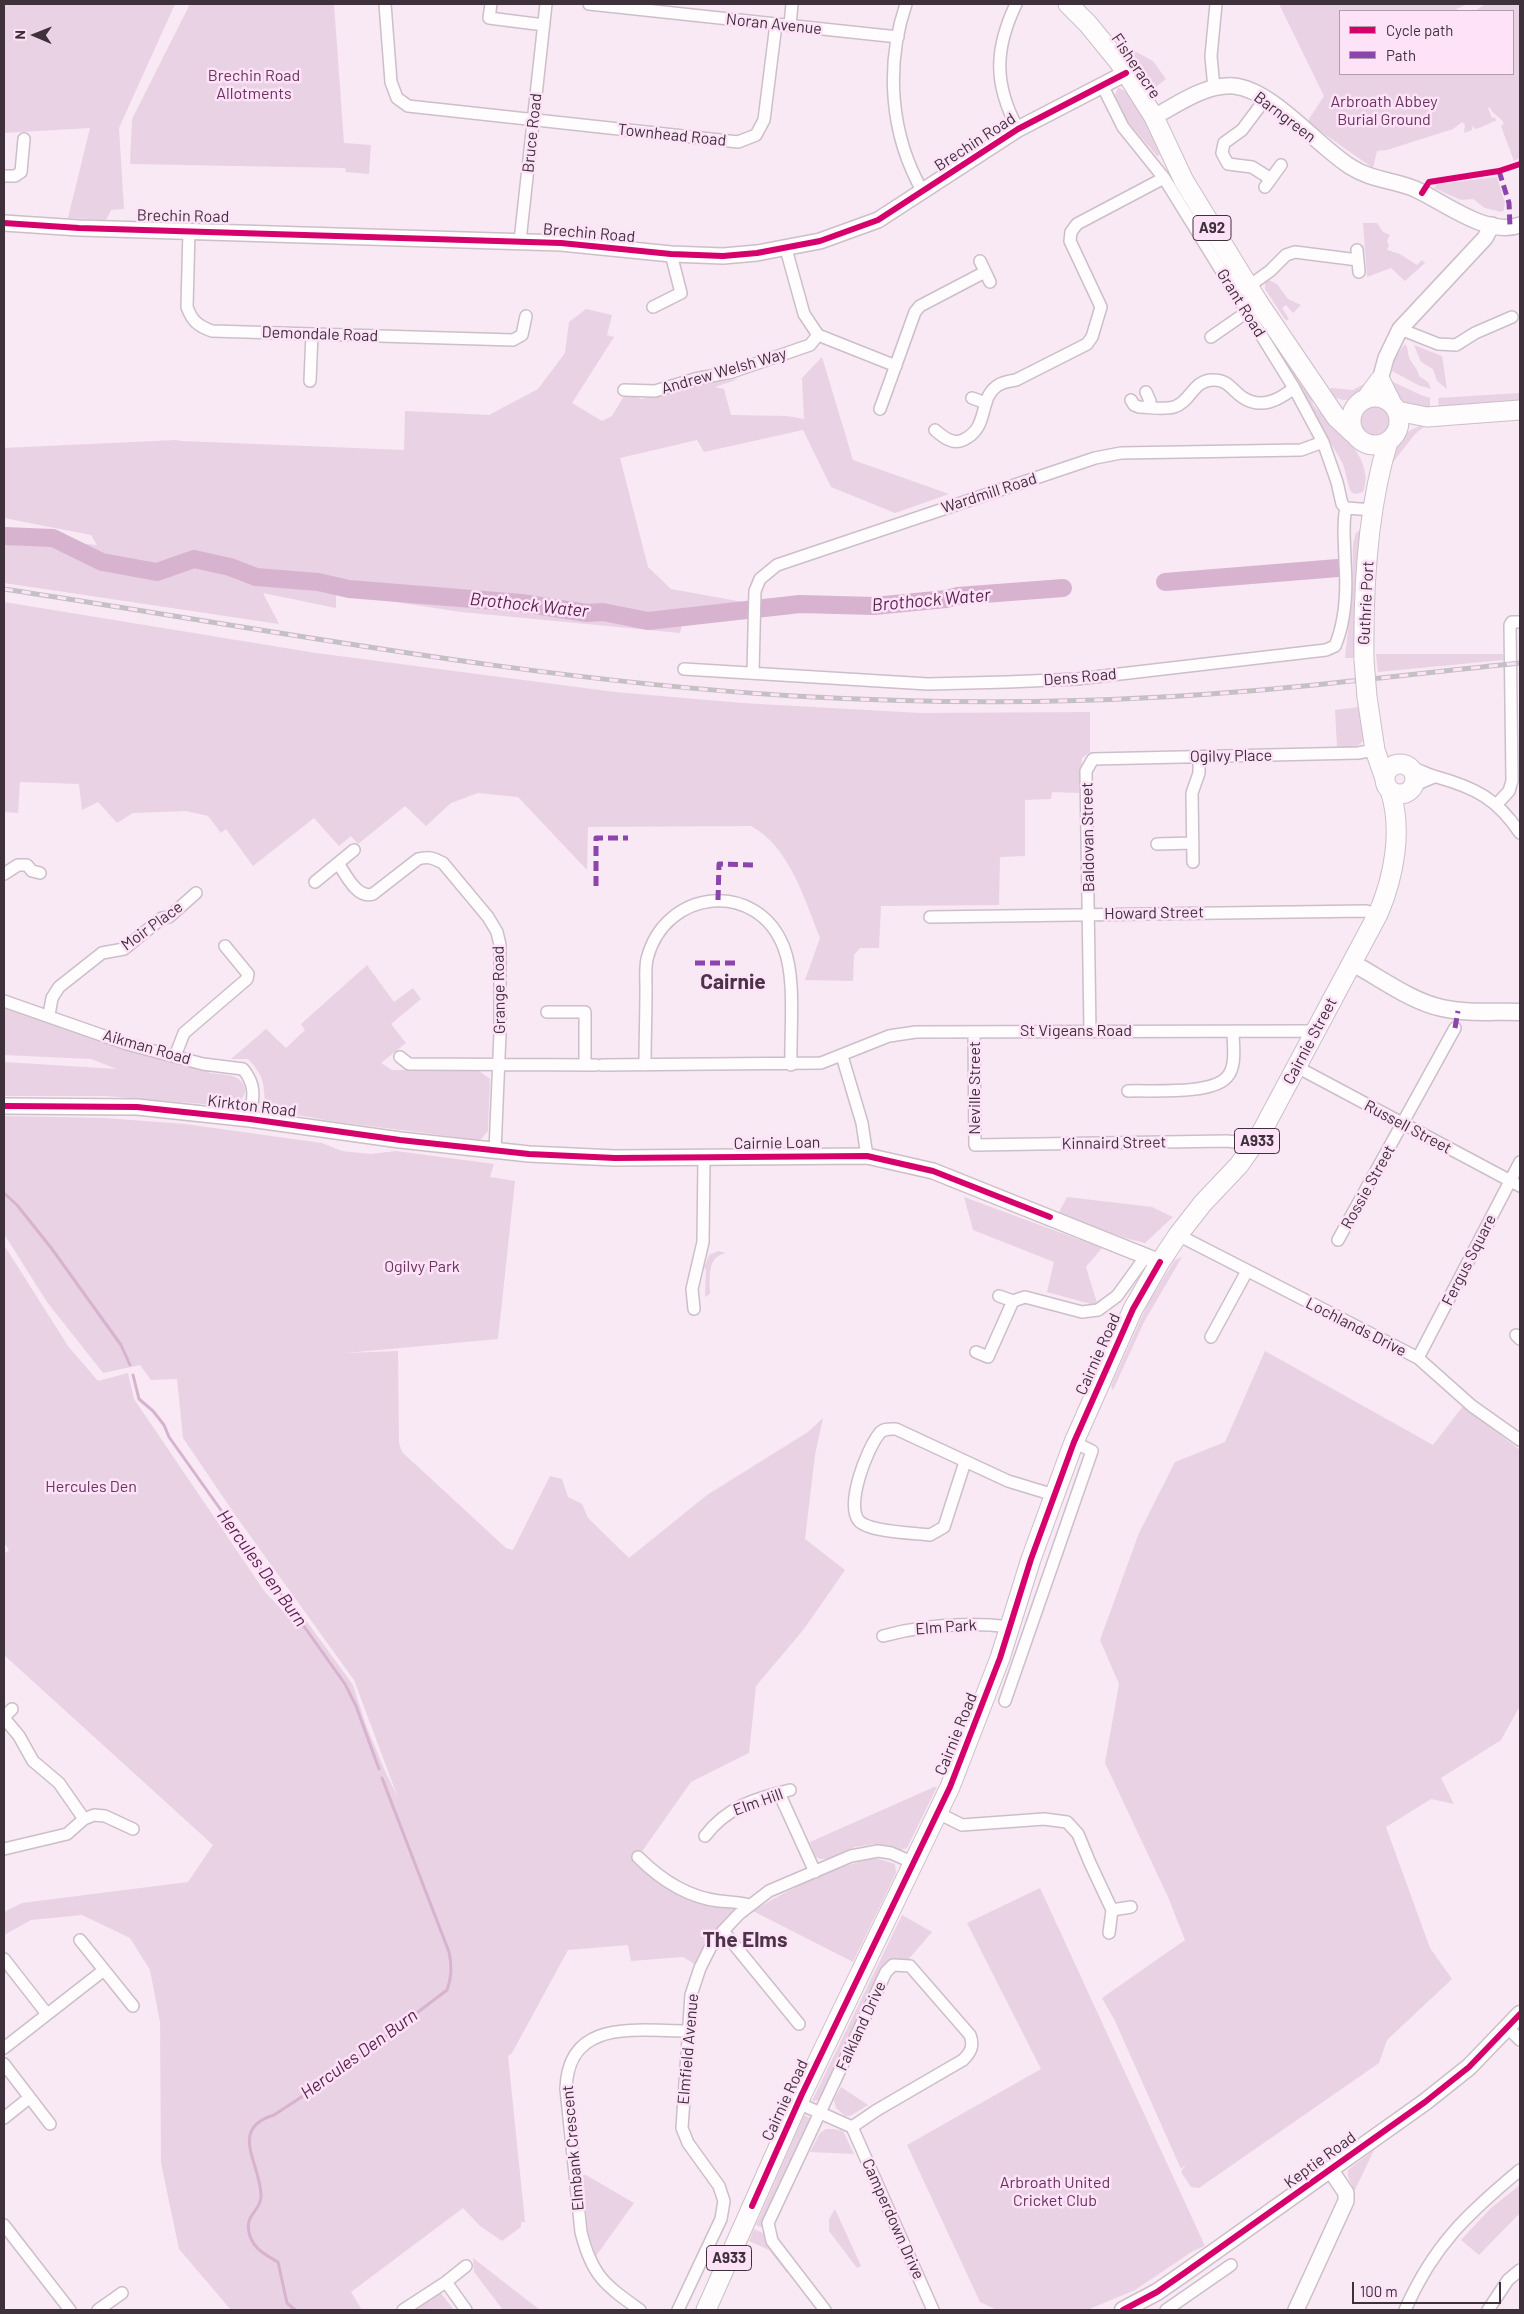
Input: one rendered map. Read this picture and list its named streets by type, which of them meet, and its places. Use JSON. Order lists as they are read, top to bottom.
{
  "streets": {
    "main road": [
      "Fisheracre",
      "A92",
      "Guthrie Port",
      "Cairnie Street",
      "A933",
      "Cairnie Road",
      "Keptie Road"
    ],
    "street": [
      "Noran Avenue",
      "Barngreen",
      "Bruce Road",
      "Townhead Road",
      "Brechin Road",
      "Grant Road",
      "Demondale Road",
      "Andrew Welsh Way",
      "Wardmill Road",
      "Dens Road",
      "Ogilvy Place",
      "Baldovan Street",
      "Howard Street",
      "Moir Place",
      "Grange Road",
      "St Vigeans Road",
      "Aikman Road",
      "Neville Street",
      "Kirkton Road",
      "Russell Street",
      "Cairnie Loan",
      "Kinnaird Street",
      "Rossie Street",
      "Fergus Square",
      "Lochlands Drive",
      "Elm Park",
      "Elm Hill",
      "Falkland Drive",
      "Elmfield Avenue",
      "Elmbank Crescent",
      "Camperdown Drive"
    ]
  },
  "crossings": [
    ["Noran Avenue", "Townhead Road"],
    ["Fisheracre", "Barngreen"],
    ["Fisheracre", "Brechin Road"],
    ["Fisheracre", "Guthrie Port"],
    ["Bruce Road", "Townhead Road"],
    ["Bruce Road", "Brechin Road"],
    ["Brechin Road", "Grant Road"],
    ["Brechin Road", "Demondale Road"],
    ["Grant Road", "Wardmill Road"],
    ["Grant Road", "Dens Road"],
    ["Wardmill Road", "Dens Road"],
    ["Guthrie Port", "Ogilvy Place"],
    ["Guthrie Port", "Cairnie Street"],
    ["Ogilvy Place", "Baldovan Street"],
    ["Baldovan Street", "Howard Street"],
    ["Baldovan Street", "St Vigeans Road"],
    ["Howard Street", "Cairnie Street"],
    ["Moir Place", "Aikman Road"],
    ["Grange Road", "Kirkton Road"],
    ["Grange Road", "Cairnie Loan"],
    ["St Vigeans Road", "Cairnie Street"],
    ["St Vigeans Road", "Neville Street"],
    ["Cairnie Street", "Russell Street"],
    ["Cairnie Street", "Kinnaird Street"],
    ["Cairnie Street", "Lochlands Drive"],
    ["Cairnie Street", "Cairnie Road"],
    ["Aikman Road", "Kirkton Road"],
    ["Neville Street", "Kinnaird Street"],
    ["Kirkton Road", "Cairnie Loan"],
    ["Russell Street", "Rossie Street"],
    ["Russell Street", "Fergus Square"],
    ["Cairnie Loan", "Cairnie Road"],
    ["Fergus Square", "Lochlands Drive"],
    ["Lochlands Drive", "Cairnie Road"],
    ["Cairnie Road", "Elm Park"],
    ["Cairnie Road", "Elmfield Avenue"],
    ["Elm Hill", "Elmfield Avenue"],
    ["Falkland Drive", "Camperdown Drive"],
    ["Elmfield Avenue", "Elmbank Crescent"]
  ],
  "districts": ["Cairnie", "The Elms"],
  "water": ["Brothock Water", "Hercules Den Burn"],
  "parks": [
    "Brechin Road Allotments",
    "Arbroath Abbey Burial Ground",
    "Ogilvy Park",
    "Hercules Den",
    "Arbroath United Cricket Club"
  ],
  "legend": ["Cycle path", "Path"],
  "scale_bar": "100 m",
  "north": "left"
}
